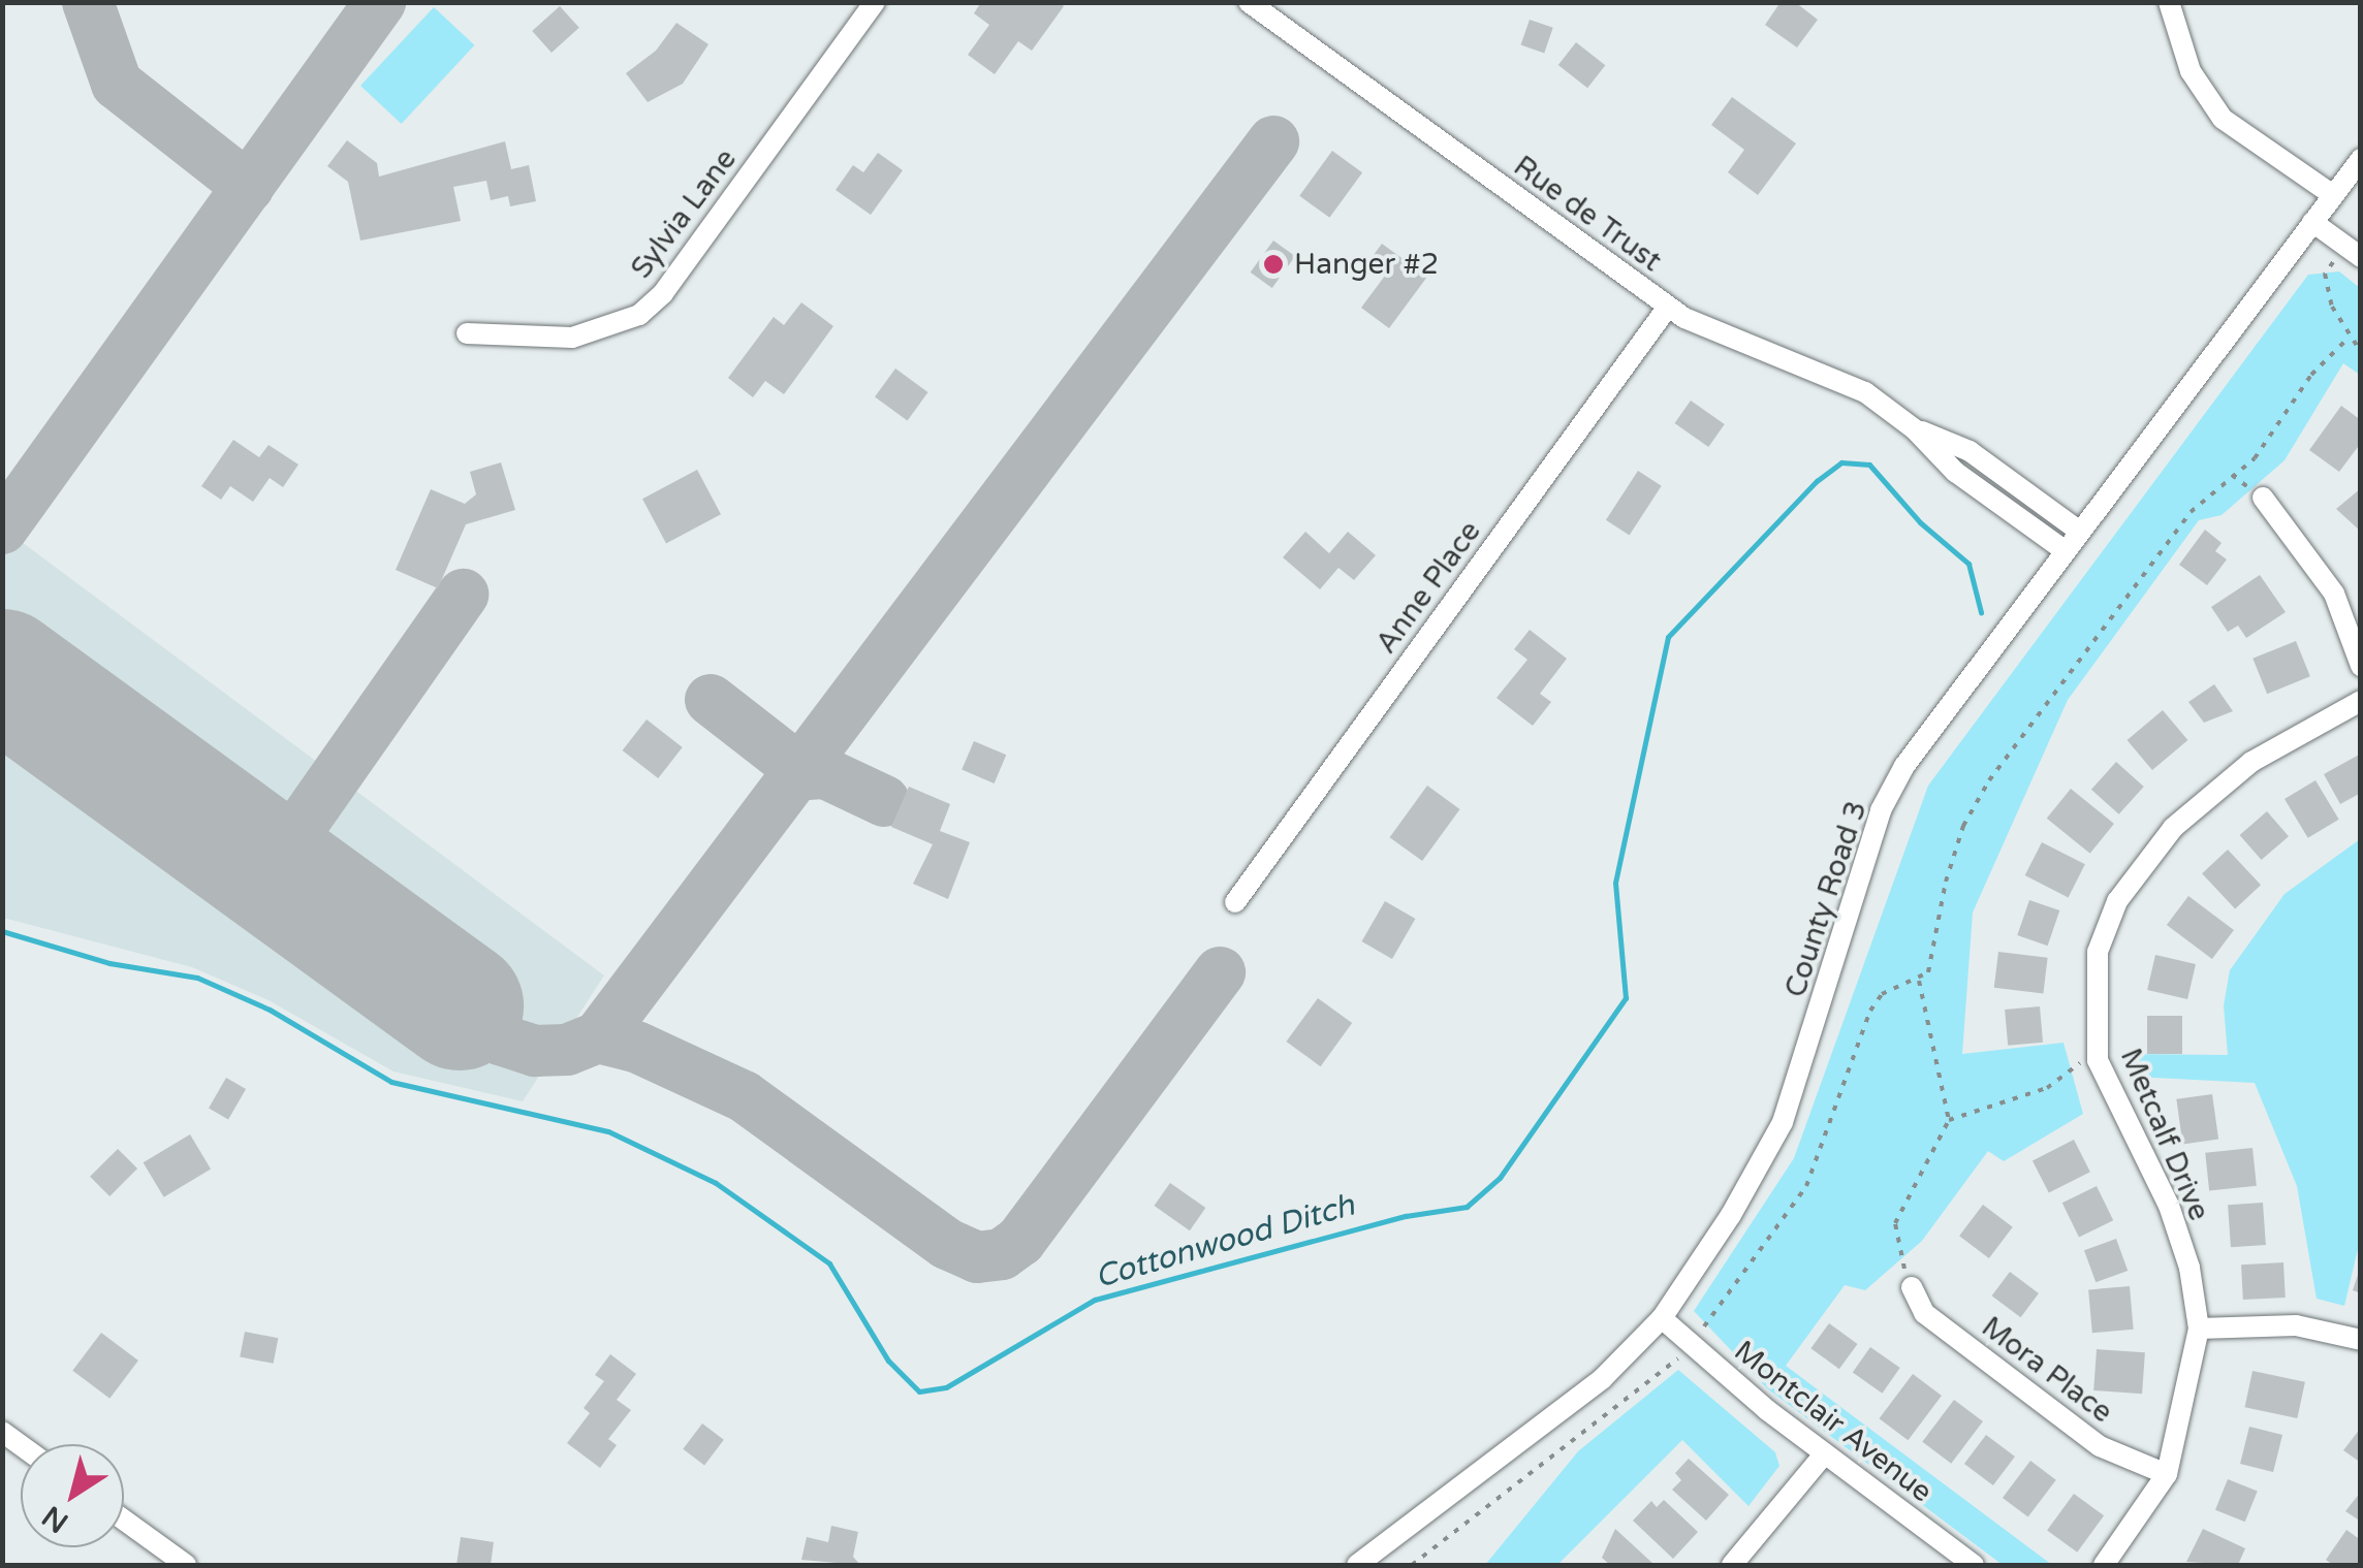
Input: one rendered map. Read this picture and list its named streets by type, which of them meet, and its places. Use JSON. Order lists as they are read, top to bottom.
{
  "streets": {
    "street": [
      "Sylvia Lane",
      "Rue de Trust",
      "Anne Place",
      "County Road 3",
      "Metcalf Drive",
      "Mora Place",
      "Montclair Avenue"
    ]
  },
  "crossings": [
    ["Rue de Trust", "Anne Place"],
    ["Rue de Trust", "County Road 3"],
    ["County Road 3", "Montclair Avenue"],
    ["Metcalf Drive", "Mora Place"]
  ],
  "water": ["Cottonwood Ditch"],
  "places": ["Hanger #2"],
  "north": "bottom left"
}
